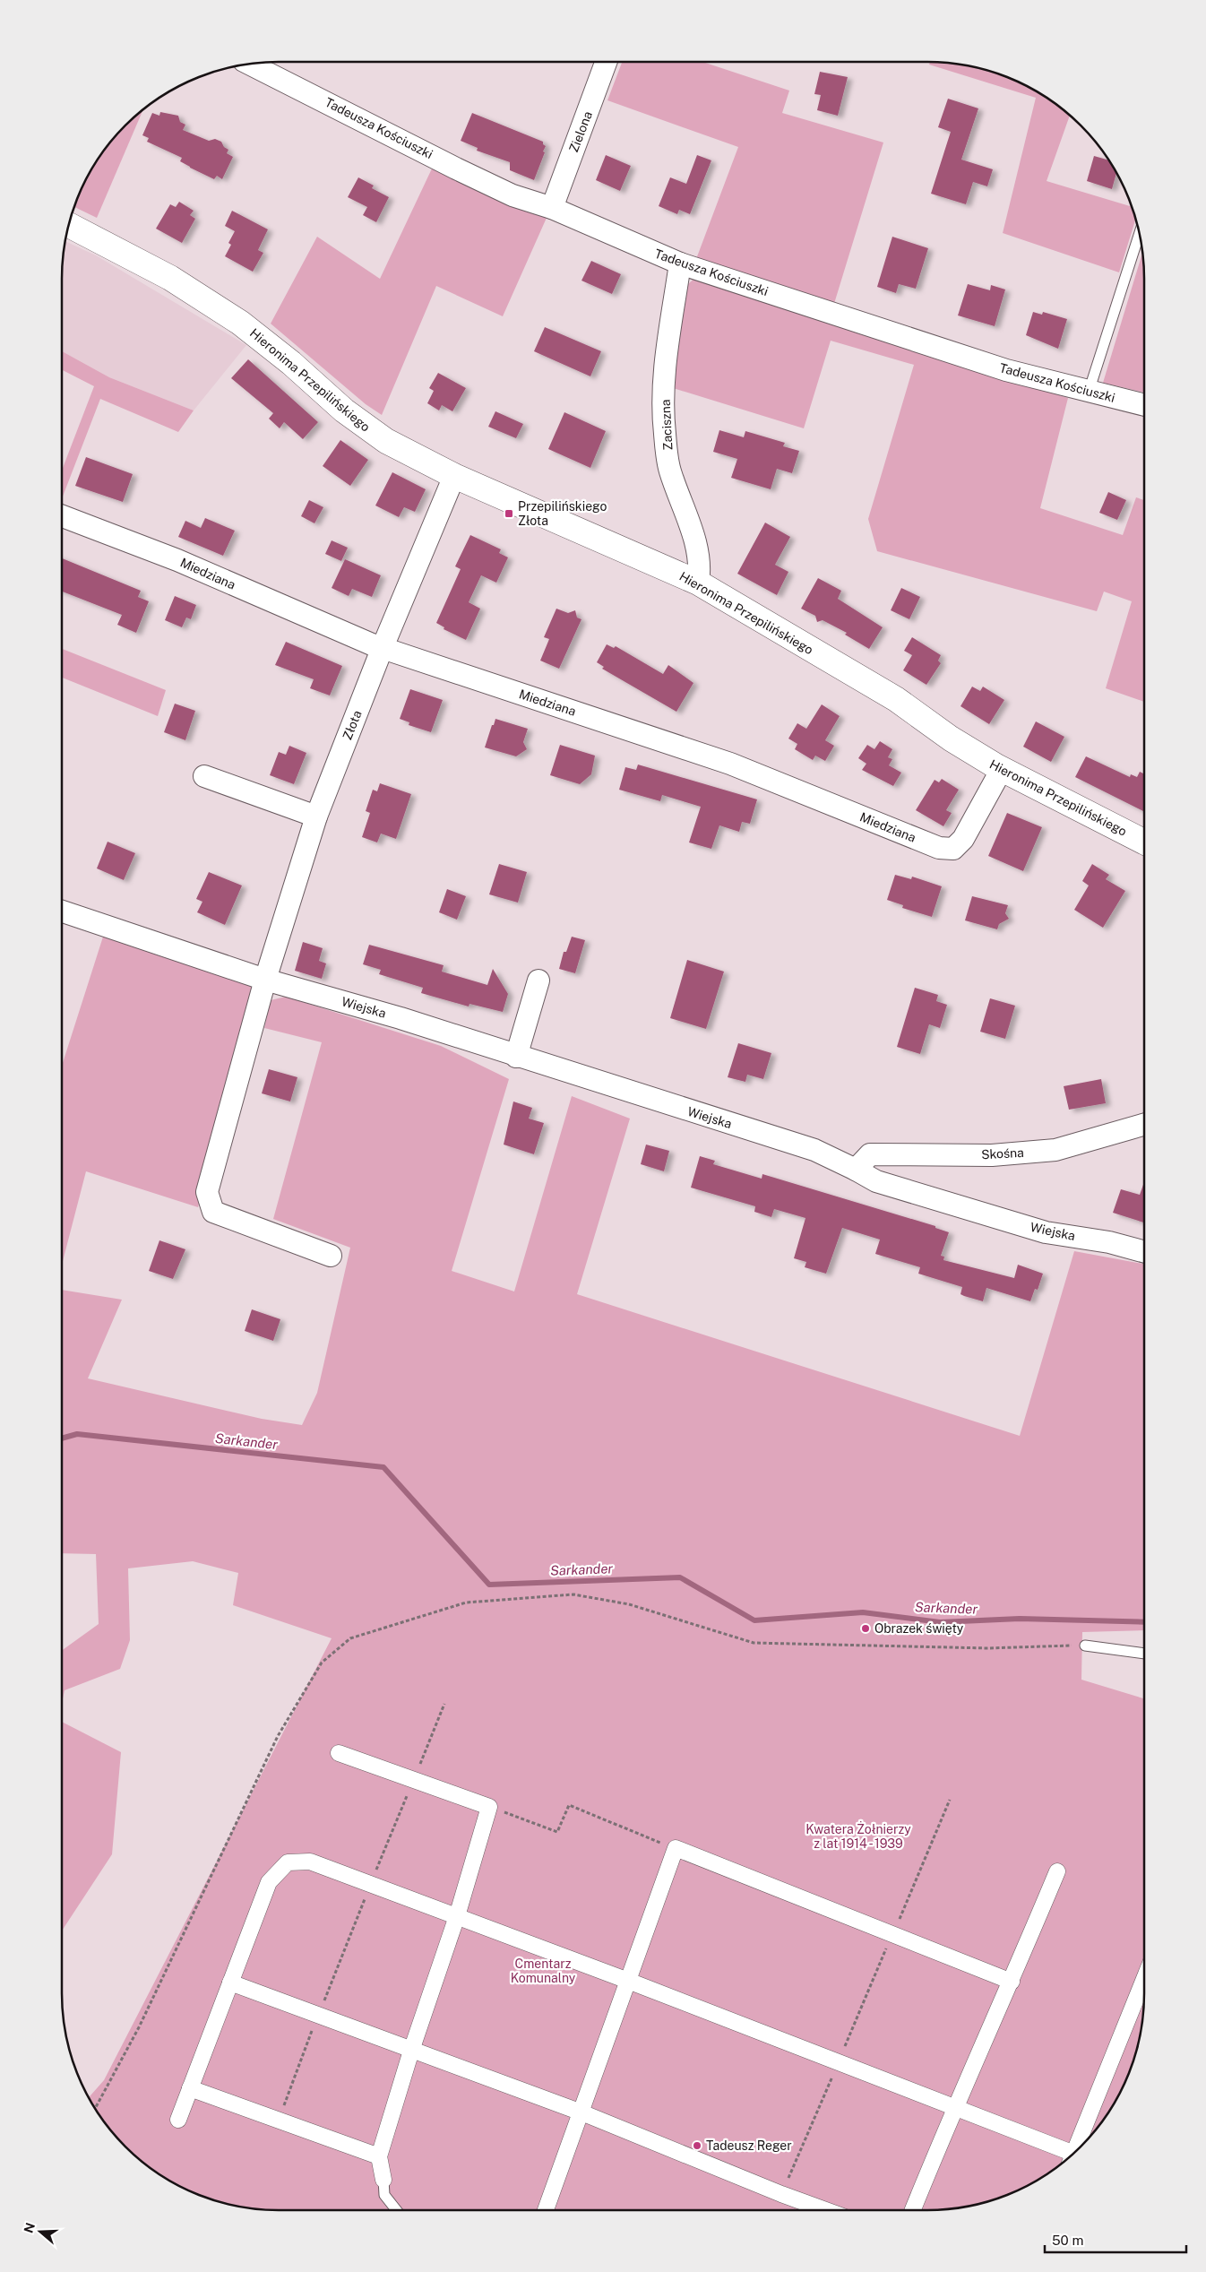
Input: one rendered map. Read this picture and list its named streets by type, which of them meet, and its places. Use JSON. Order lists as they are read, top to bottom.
{
  "streets": {
    "street": [
      "Tadeusza Kościuszki",
      "Zielona",
      "Hieronima Przepilińskiego",
      "Zaciszna",
      "Miedziana",
      "Złota",
      "Wiejska",
      "Skośna"
    ]
  },
  "crossings": [
    ["Tadeusza Kościuszki", "Zielona"],
    ["Tadeusza Kościuszki", "Zaciszna"],
    ["Hieronima Przepilińskiego", "Zaciszna"],
    ["Hieronima Przepilińskiego", "Miedziana"],
    ["Hieronima Przepilińskiego", "Złota"],
    ["Miedziana", "Złota"],
    ["Złota", "Wiejska"],
    ["Wiejska", "Skośna"]
  ],
  "water": ["Sarkander"],
  "parks": ["Kwatera Żołnierzy z lat 1914 - 1939", "Cmentarz Komunalny"],
  "places": {
    "transit": ["Przepilińskiego Złota"],
    "other": ["Obrazek święty", "Tadeusz Reger"]
  },
  "scale_bar": "50 m",
  "north": "left"
}
